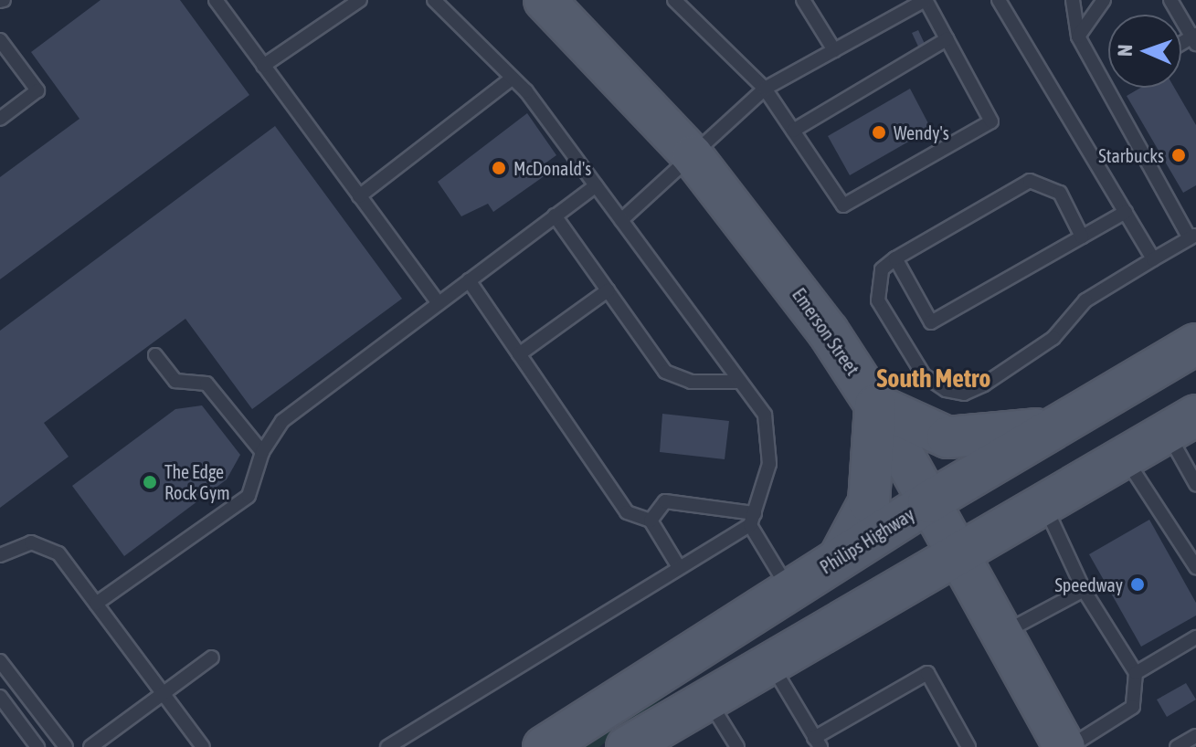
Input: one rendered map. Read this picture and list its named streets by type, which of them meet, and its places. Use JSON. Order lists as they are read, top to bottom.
{
  "streets": {
    "main road": ["Emerson Street", "Philips Highway"]
  },
  "crossings": [
    ["Emerson Street", "Philips Highway"]
  ],
  "districts": ["South Metro"],
  "places": [
    "Wendy's",
    "Starbucks",
    "McDonald's",
    "The Edge Rock Gym",
    "Speedway"
  ],
  "north": "left"
}
